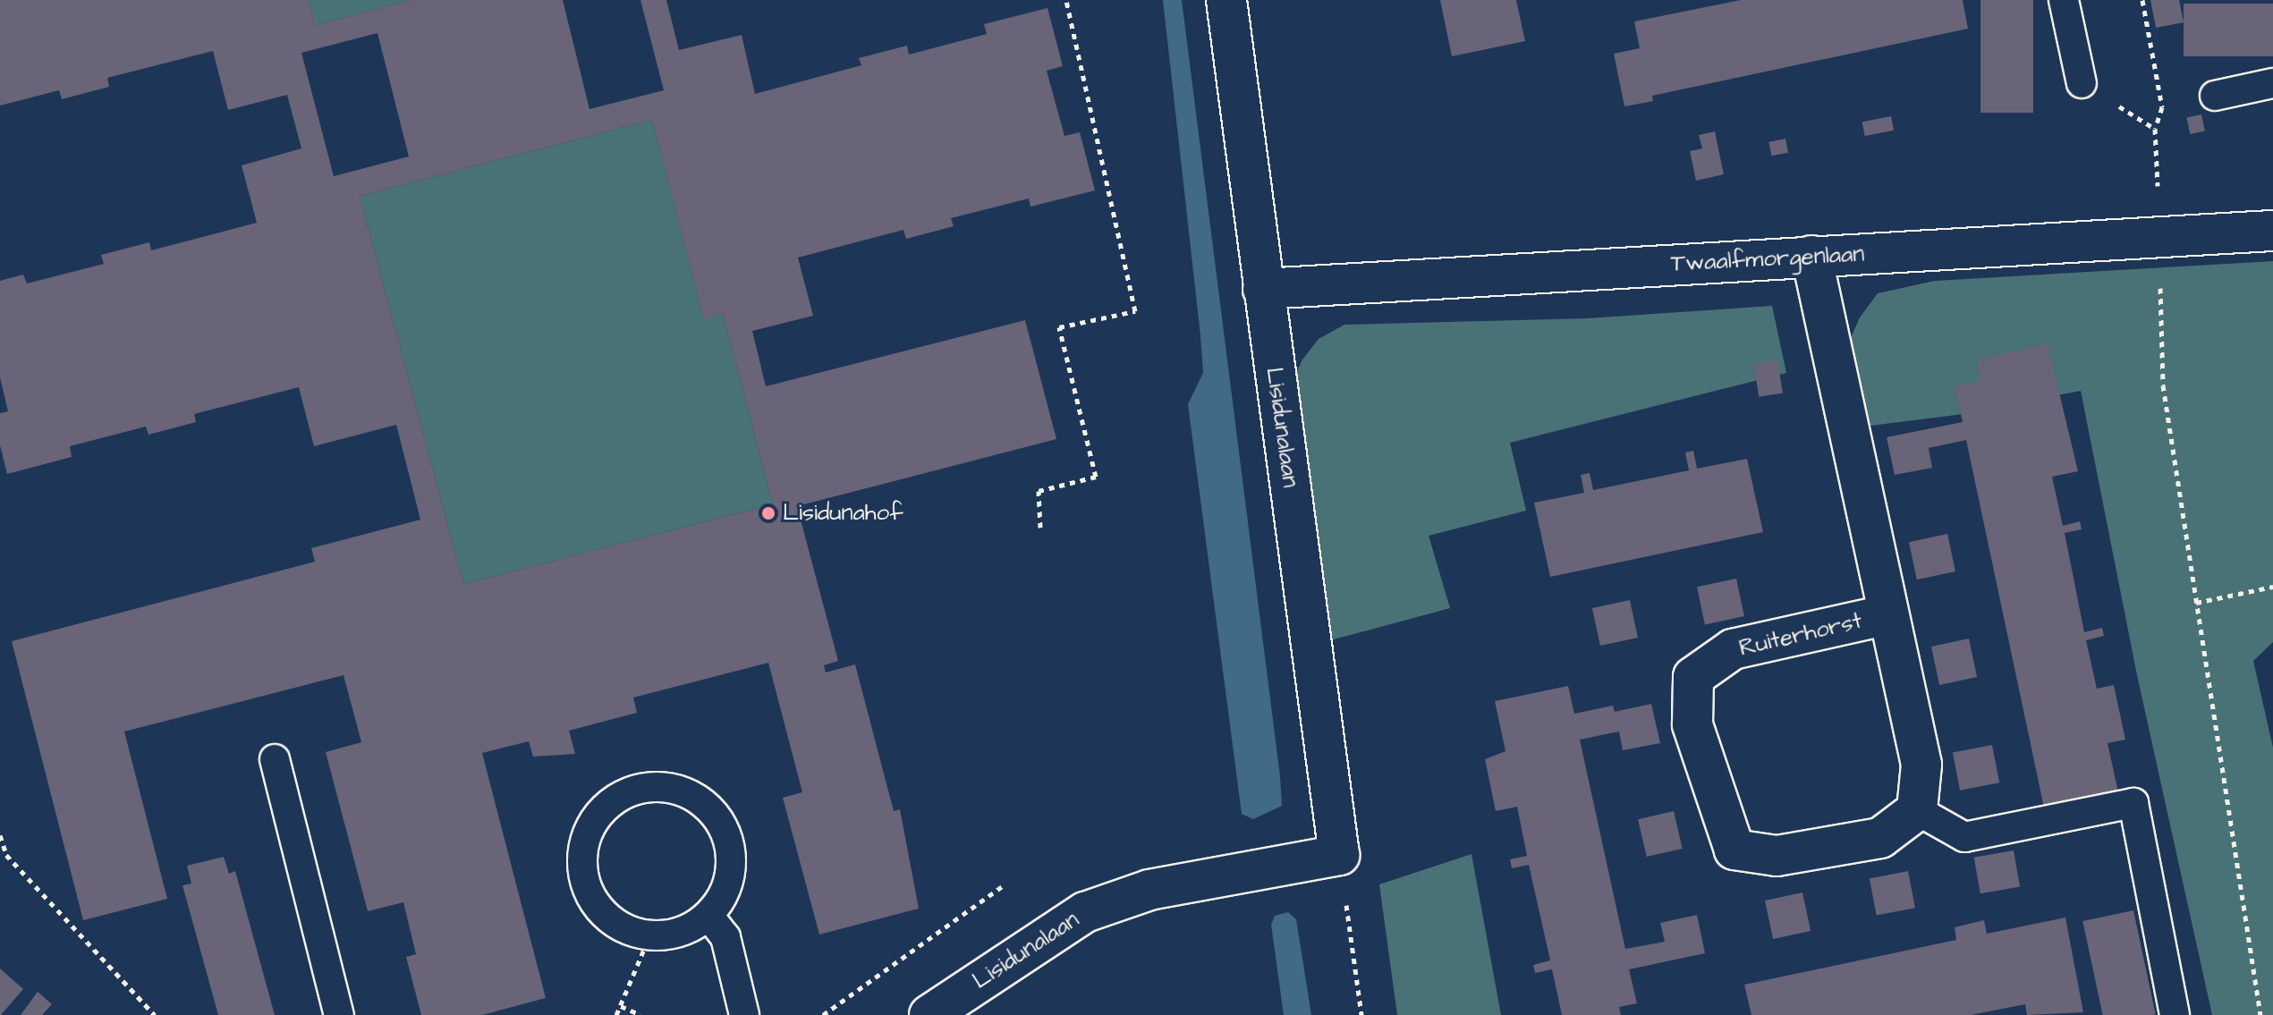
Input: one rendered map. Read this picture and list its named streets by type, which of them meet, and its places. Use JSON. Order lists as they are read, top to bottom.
{
  "streets": {
    "street": ["Twaalfmorgenlaan", "Lisidunalaan", "Ruiterhorst"]
  },
  "crossings": [
    ["Twaalfmorgenlaan", "Lisidunalaan"],
    ["Twaalfmorgenlaan", "Ruiterhorst"]
  ],
  "places": ["Lisidunahof"]
}
